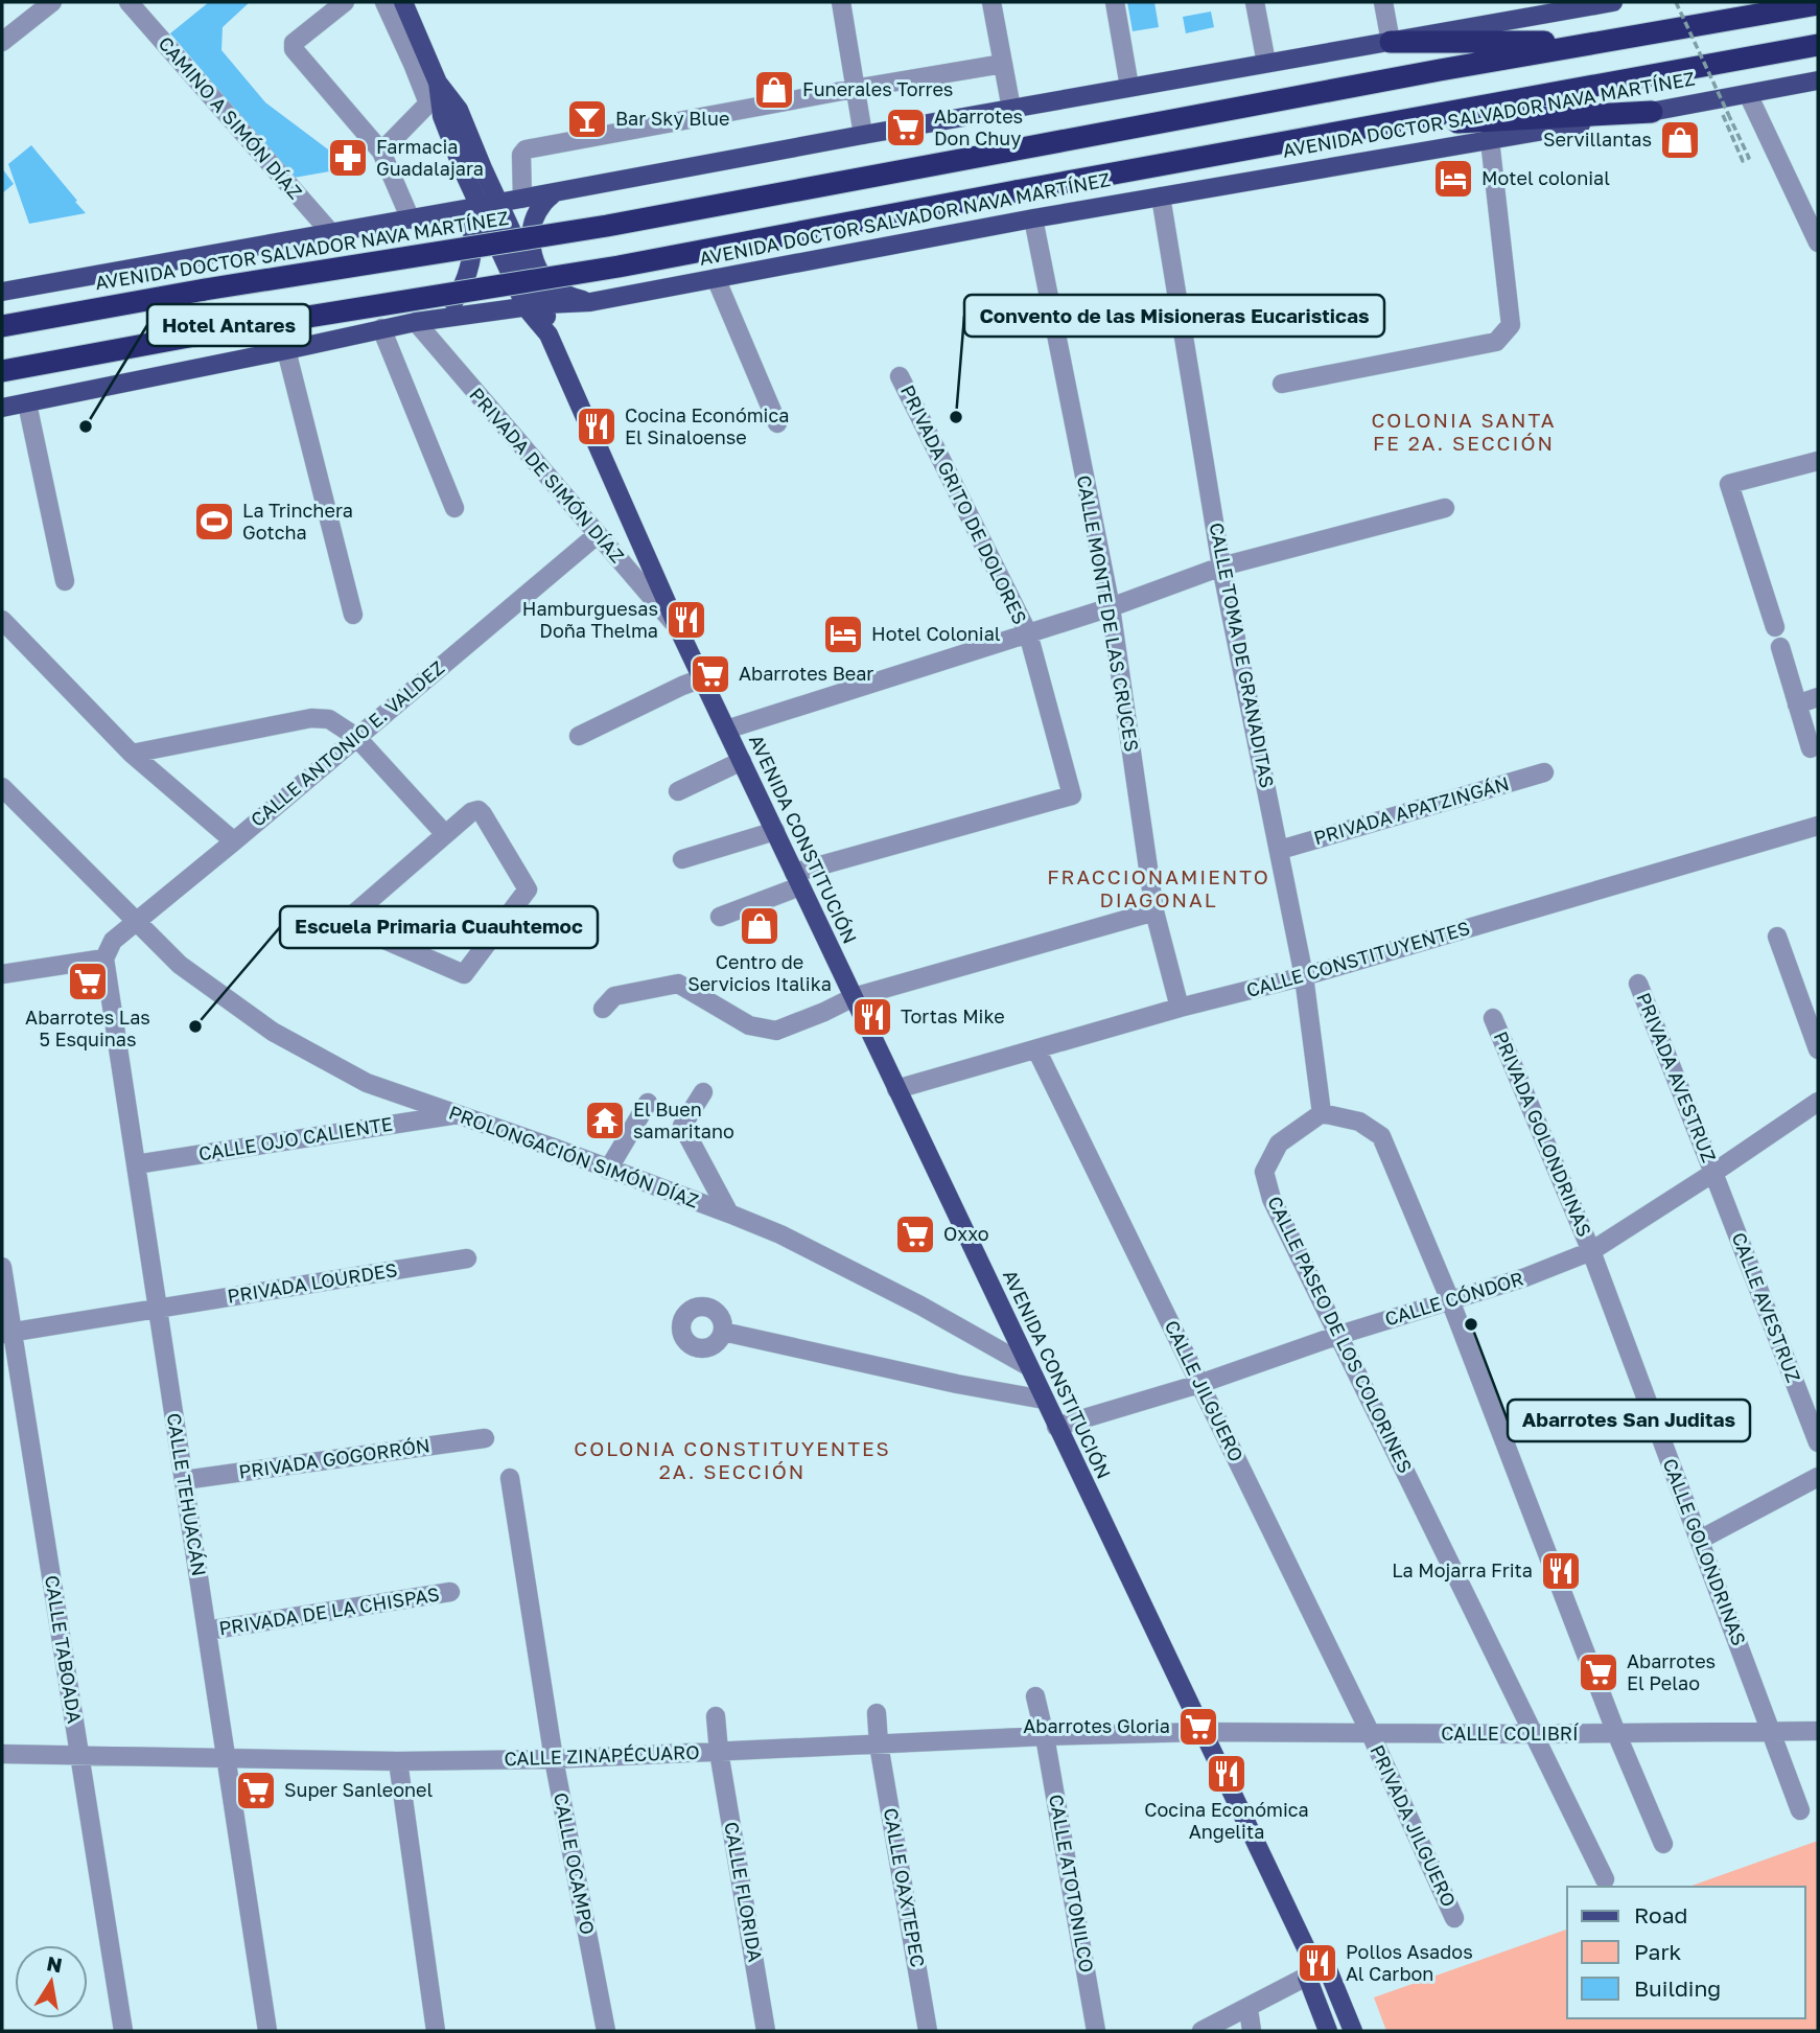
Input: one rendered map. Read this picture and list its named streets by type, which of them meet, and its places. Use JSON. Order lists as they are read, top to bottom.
{
  "streets": {
    "highway": ["AVENIDA DOCTOR SALVADOR NAVA MARTÍNEZ"],
    "main road": ["AVENIDA CONSTITUCIÓN"],
    "street": [
      "CAMINO A SIMÓN DÍAZ",
      "PRIVADA DE SIMÓN DÍAZ",
      "PRIVADA GRITO DE DOLORES",
      "CALLE MONTE DE LAS CRUCES",
      "CALLE TOMA DE GRANADITAS",
      "CALLE ANTONIO E. VALDEZ",
      "PRIVADA APATZINGÁN",
      "CALLE CONSTITUYENTES",
      "PRIVADA AVESTRUZ",
      "PRIVADA GOLONDRINAS",
      "CALLE OJO CALIENTE",
      "PROLONGACIÓN SIMÓN DÍAZ",
      "PRIVADA LOURDES",
      "CALLE CÓNDOR",
      "CALLE AVESTRUZ",
      "CALLE PASEO DE LOS COLORINES",
      "CALLE JILGUERO",
      "PRIVADA GOGORRÓN",
      "CALLE TEHUACÁN",
      "CALLE GOLONDRINAS",
      "PRIVADA DE LA CHISPAS",
      "CALLE TABOADA",
      "CALLE COLIBRÍ",
      "CALLE ZINAPÉCUARO",
      "PRIVADA JILGUERO",
      "CALLE OCAMPO",
      "CALLE ATOTONILCO",
      "CALLE OAXTEPEC",
      "CALLE FLORIDA"
    ]
  },
  "crossings": [
    ["AVENIDA DOCTOR SALVADOR NAVA MARTÍNEZ", "CAMINO A SIMÓN DÍAZ"],
    ["AVENIDA DOCTOR SALVADOR NAVA MARTÍNEZ", "PRIVADA DE SIMÓN DÍAZ"],
    ["AVENIDA DOCTOR SALVADOR NAVA MARTÍNEZ", "CALLE MONTE DE LAS CRUCES"],
    ["AVENIDA DOCTOR SALVADOR NAVA MARTÍNEZ", "CALLE TOMA DE GRANADITAS"],
    ["AVENIDA DOCTOR SALVADOR NAVA MARTÍNEZ", "AVENIDA CONSTITUCIÓN"],
    ["PRIVADA DE SIMÓN DÍAZ", "CALLE ANTONIO E. VALDEZ"],
    ["PRIVADA DE SIMÓN DÍAZ", "AVENIDA CONSTITUCIÓN"],
    ["PRIVADA GRITO DE DOLORES", "AVENIDA CONSTITUCIÓN"],
    ["CALLE MONTE DE LAS CRUCES", "CALLE CONSTITUYENTES"],
    ["CALLE TOMA DE GRANADITAS", "PRIVADA APATZINGÁN"],
    ["CALLE TOMA DE GRANADITAS", "CALLE CONSTITUYENTES"],
    ["CALLE TOMA DE GRANADITAS", "CALLE PASEO DE LOS COLORINES"],
    ["CALLE ANTONIO E. VALDEZ", "PROLONGACIÓN SIMÓN DÍAZ"],
    ["CALLE ANTONIO E. VALDEZ", "CALLE TEHUACÁN"],
    ["AVENIDA CONSTITUCIÓN", "CALLE CONSTITUYENTES"],
    ["AVENIDA CONSTITUCIÓN", "PROLONGACIÓN SIMÓN DÍAZ"],
    ["AVENIDA CONSTITUCIÓN", "CALLE CÓNDOR"],
    ["AVENIDA CONSTITUCIÓN", "CALLE COLIBRÍ"],
    ["AVENIDA CONSTITUCIÓN", "CALLE ZINAPÉCUARO"],
    ["CALLE CONSTITUYENTES", "CALLE JILGUERO"],
    ["PRIVADA AVESTRUZ", "CALLE CÓNDOR"],
    ["PRIVADA AVESTRUZ", "CALLE AVESTRUZ"],
    ["PRIVADA GOLONDRINAS", "CALLE CÓNDOR"],
    ["PRIVADA GOLONDRINAS", "CALLE GOLONDRINAS"],
    ["CALLE OJO CALIENTE", "PROLONGACIÓN SIMÓN DÍAZ"],
    ["CALLE OJO CALIENTE", "CALLE TEHUACÁN"],
    ["PRIVADA LOURDES", "CALLE TEHUACÁN"],
    ["PRIVADA LOURDES", "CALLE TABOADA"],
    ["CALLE CÓNDOR", "CALLE AVESTRUZ"],
    ["CALLE CÓNDOR", "CALLE PASEO DE LOS COLORINES"],
    ["CALLE CÓNDOR", "CALLE JILGUERO"],
    ["CALLE CÓNDOR", "CALLE GOLONDRINAS"],
    ["CALLE PASEO DE LOS COLORINES", "CALLE COLIBRÍ"],
    ["CALLE JILGUERO", "CALLE COLIBRÍ"],
    ["CALLE JILGUERO", "PRIVADA JILGUERO"],
    ["PRIVADA GOGORRÓN", "CALLE TEHUACÁN"],
    ["CALLE TEHUACÁN", "PRIVADA DE LA CHISPAS"],
    ["CALLE TEHUACÁN", "CALLE ZINAPÉCUARO"],
    ["CALLE GOLONDRINAS", "CALLE COLIBRÍ"],
    ["CALLE TABOADA", "CALLE ZINAPÉCUARO"],
    ["CALLE COLIBRÍ", "CALLE ZINAPÉCUARO"],
    ["CALLE COLIBRÍ", "PRIVADA JILGUERO"],
    ["CALLE ZINAPÉCUARO", "CALLE OCAMPO"],
    ["CALLE ZINAPÉCUARO", "CALLE ATOTONILCO"],
    ["CALLE ZINAPÉCUARO", "CALLE OAXTEPEC"],
    ["CALLE ZINAPÉCUARO", "CALLE FLORIDA"]
  ],
  "districts": ["COLONIA SANTA FE 2A. SECCIÓN", "FRACCIONAMIENTO DIAGONAL", "COLONIA CONSTITUYENTES 2A. SECCIÓN"],
  "places": {
    "shop": ["Funerales Torres", "Servillantas", "Centro de Servicios Italika"],
    "bar": ["Bar Sky Blue"],
    "supermarket": [
      "Abarrotes Don Chuy",
      "Abarrotes Bear",
      "Abarrotes Las 5 Esquinas",
      "Oxxo",
      "Abarrotes El Pelao",
      "Abarrotes Gloria",
      "Super Sanleonel"
    ],
    "pharmacy": ["Farmacia Guadalajara"],
    "hotel": ["Motel colonial", "Hotel Colonial"],
    "other": [
      "Convento de las Misioneras Eucaristicas",
      "Hotel Antares",
      "Escuela Primaria Cuauhtemoc",
      "Abarrotes San Juditas"
    ],
    "restaurant": [
      "Cocina Económica El Sinaloense",
      "Hamburguesas Doña Thelma",
      "Tortas Mike",
      "La Mojarra Frita",
      "Cocina Económica Angelita",
      "Pollos Asados Al Carbon"
    ],
    "sports": ["La Trinchera Gotcha"],
    "temple": ["El Buen samaritano"]
  },
  "legend": ["Road", "Park", "Building"],
  "north": "top"
}
